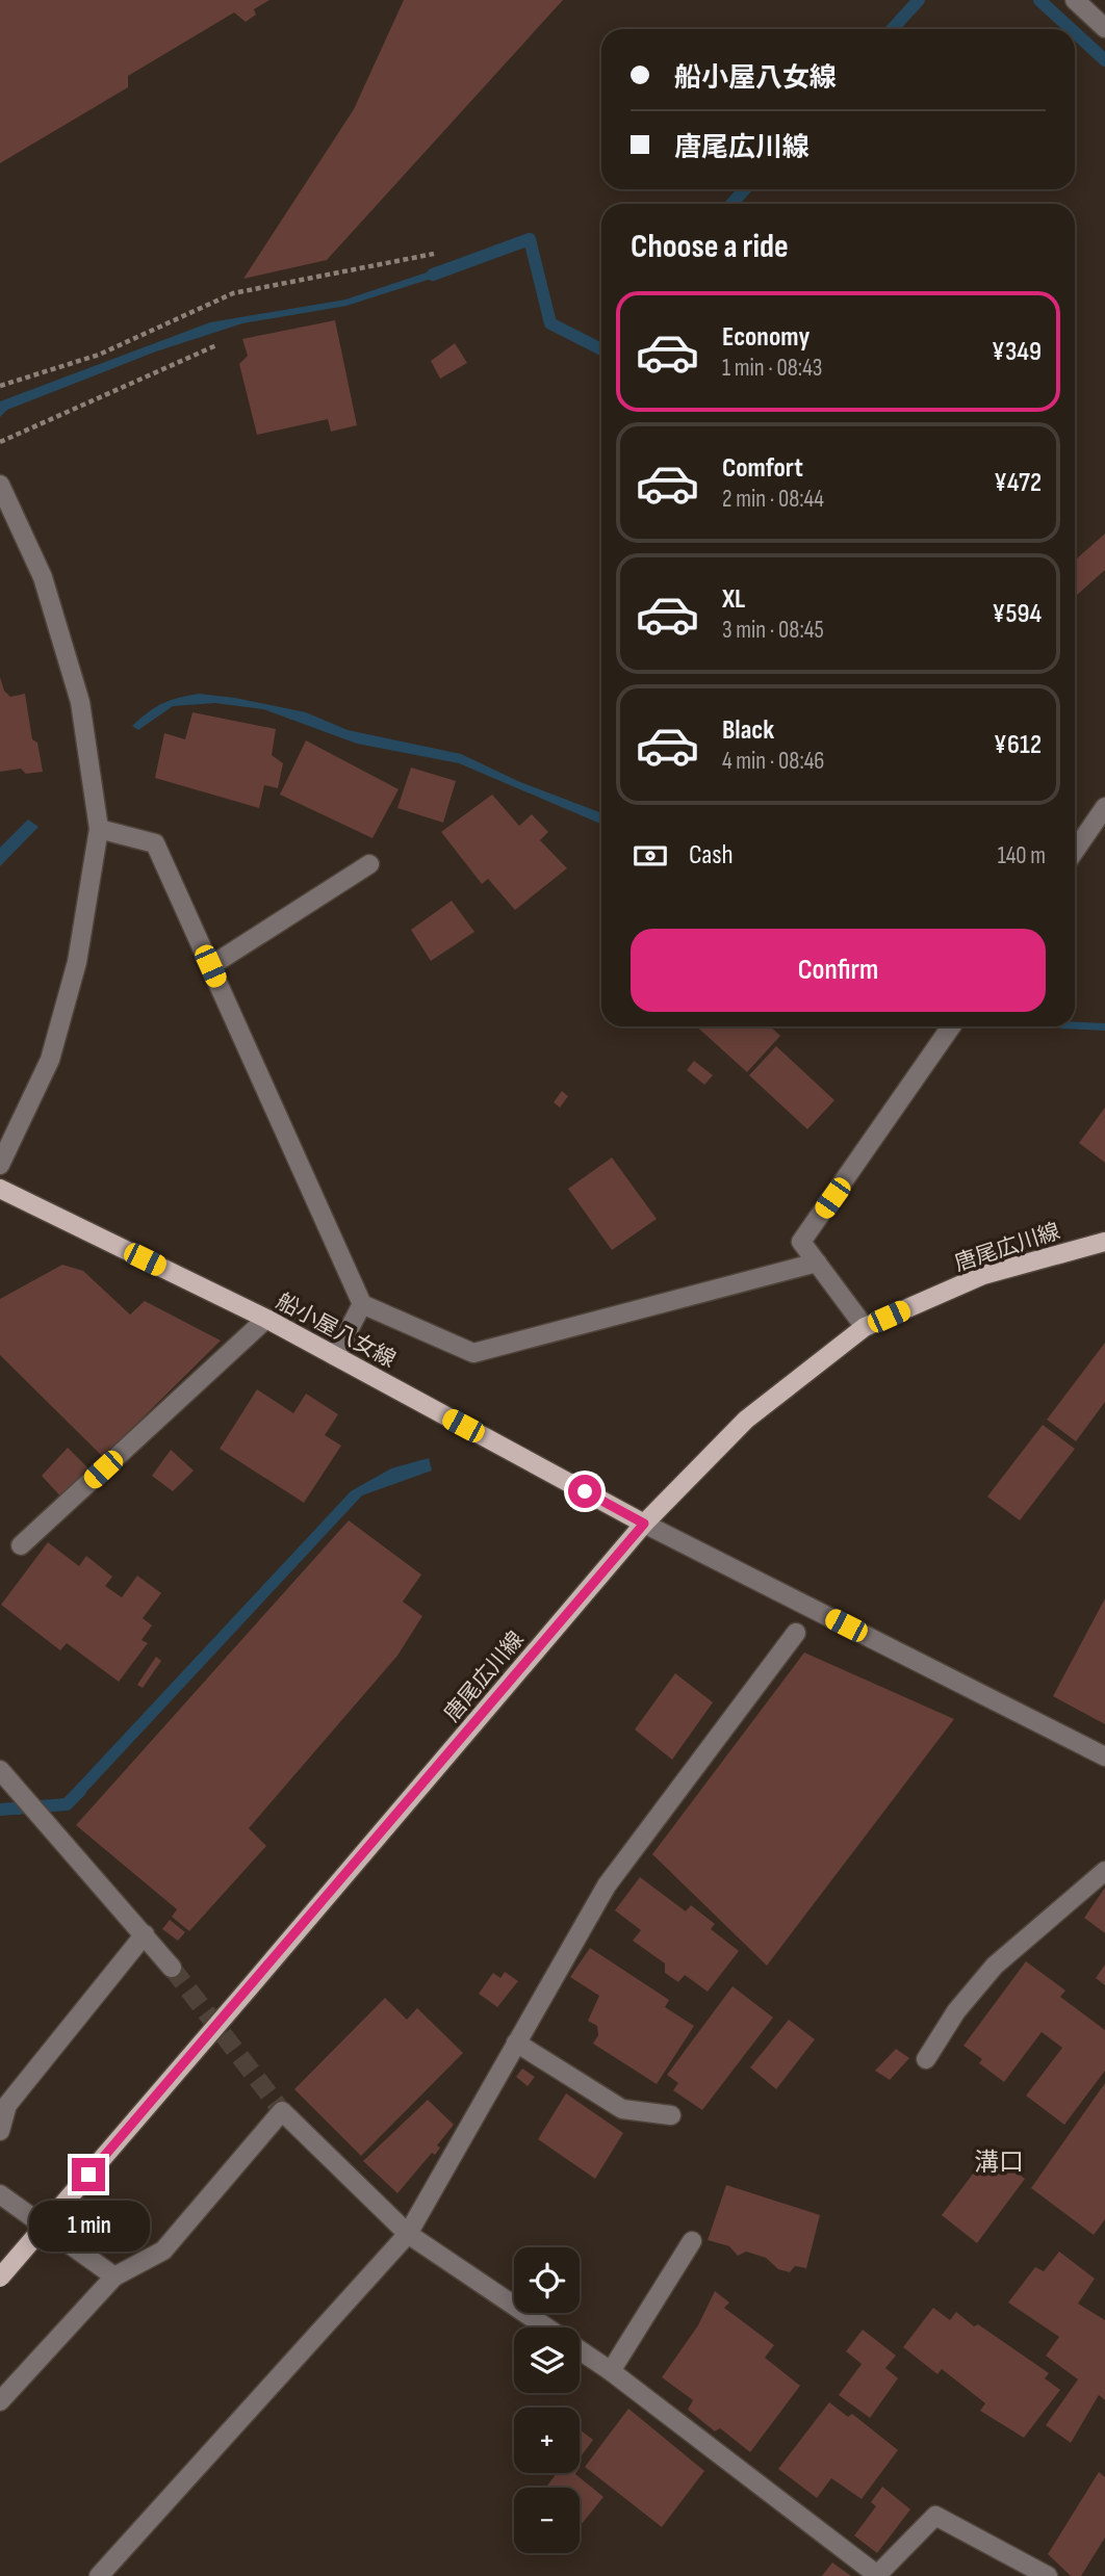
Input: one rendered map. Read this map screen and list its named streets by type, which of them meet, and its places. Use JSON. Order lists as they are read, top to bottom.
{
  "streets": {
    "main road": ["唐尾広川線", "船小屋八女線"]
  },
  "crossings": [
    ["唐尾広川線", "船小屋八女線"]
  ],
  "districts": ["溝口"],
  "page": {
    "banner": ["船小屋八女線", "唐尾広川線"],
    "heading": "Choose a ride",
    "list": [
      {
        "name": "Economy",
        "note": "1 min · 08:43",
        "value": "¥349"
      },
      {
        "name": "Comfort",
        "note": "2 min · 08:44",
        "value": "¥472"
      },
      {
        "name": "XL",
        "note": "3 min · 08:45",
        "value": "¥594"
      },
      {
        "name": "Black",
        "note": "4 min · 08:46",
        "value": "¥612"
      }
    ],
    "pay": ["Cash", "140 m"],
    "buttons": "Confirm",
    "bubble": "1 min",
    "map_buttons": ["+", "−"]
  }
}
